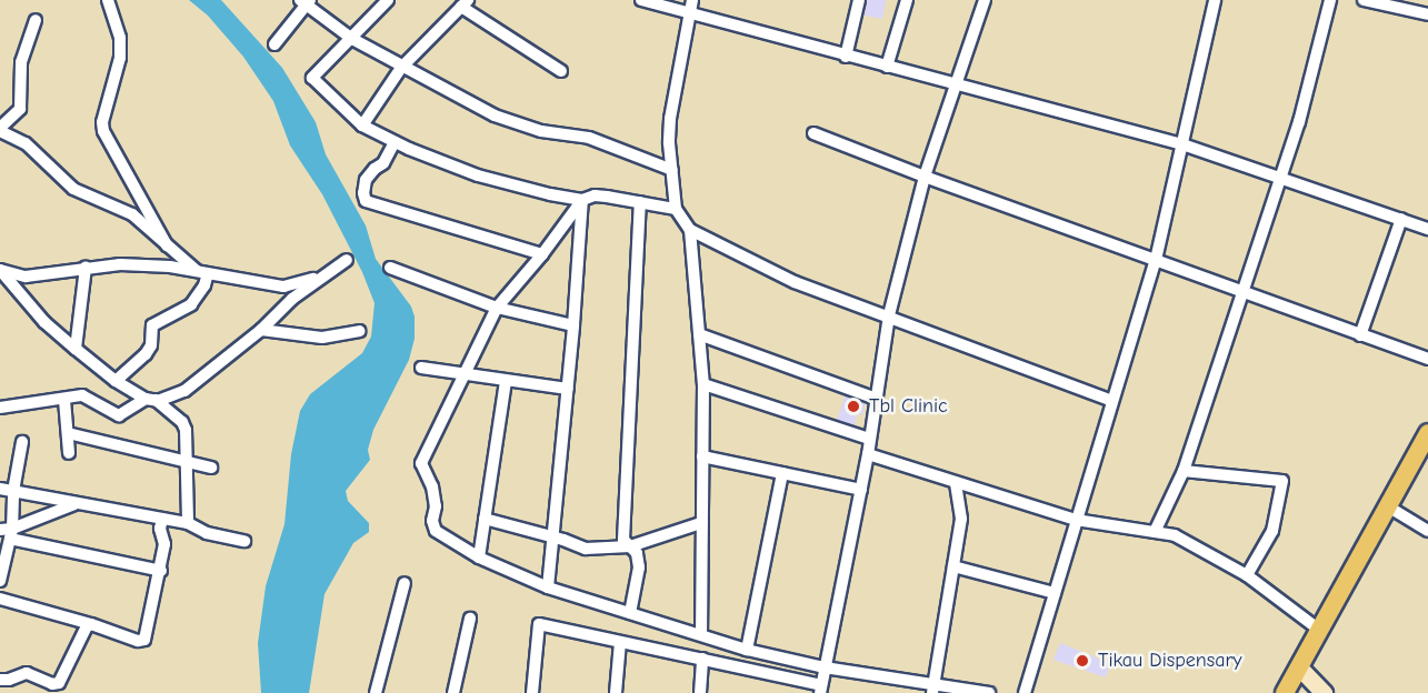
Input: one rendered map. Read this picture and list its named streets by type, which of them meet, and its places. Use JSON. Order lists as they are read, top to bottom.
{
  "places": ["Tbl Clinic", "Tikau Dispensary"]
}
